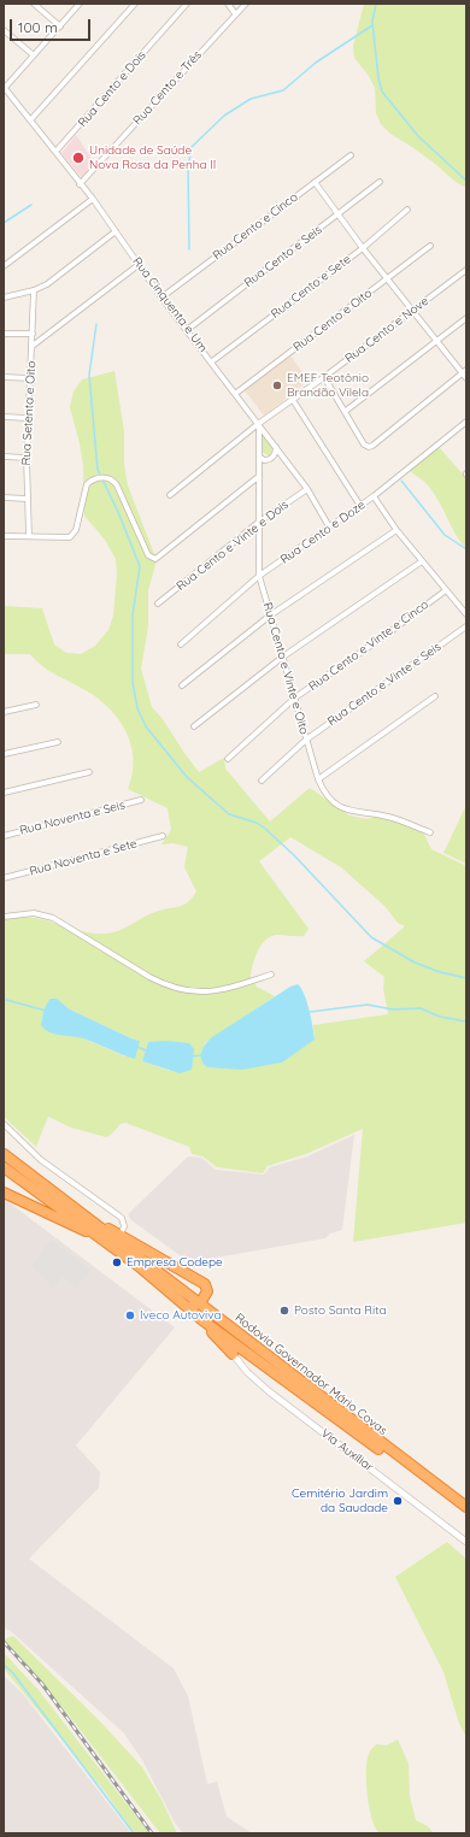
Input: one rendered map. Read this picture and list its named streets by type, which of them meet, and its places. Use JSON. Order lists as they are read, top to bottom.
{
  "streets": {
    "highway": ["Rodovia Governador Mário Covas"],
    "street": [
      "Rua Cento e Três",
      "Rua Cento e Dois",
      "Rua Cento e Cinco",
      "Rua Cento e Seis",
      "Rua Cento e Sete",
      "Rua Cinquenta e Um",
      "Rua Cento e Oito",
      "Rua Cento e Nove",
      "Rua Setenta e Oito",
      "Rua Cento e Doze",
      "Rua Cento e Vinte e Dois",
      "Rua Cento e Vinte e Cinco",
      "Rua Cento e Vinte e Oito",
      "Rua Cento e Vinte e Seis",
      "Rua Noventa e Seis",
      "Rua Noventa e Sete",
      "Via Auxiliar"
    ]
  },
  "crossings": [
    ["Rua Cento e Três", "Rua Cinquenta e Um"],
    ["Rua Cento e Dois", "Rua Cinquenta e Um"],
    ["Rua Cento e Cinco", "Rua Cinquenta e Um"],
    ["Rua Cento e Seis", "Rua Cinquenta e Um"],
    ["Rua Cento e Sete", "Rua Cinquenta e Um"],
    ["Rua Cinquenta e Um", "Rua Cento e Oito"],
    ["Rua Cinquenta e Um", "Rua Cento e Nove"],
    ["Rua Cinquenta e Um", "Rua Cento e Doze"],
    ["Rua Cinquenta e Um", "Rua Cento e Vinte e Dois"],
    ["Rua Cinquenta e Um", "Rua Cento e Vinte e Oito"],
    ["Rua Cento e Nove", "Rua Cento e Vinte e Oito"],
    ["Rua Cento e Doze", "Rua Cento e Vinte e Oito"],
    ["Rua Cento e Vinte e Dois", "Rua Cento e Vinte e Oito"],
    ["Rua Cento e Vinte e Cinco", "Rua Cento e Vinte e Oito"],
    ["Rua Cento e Vinte e Oito", "Rua Cento e Vinte e Seis"]
  ],
  "places": [
    "Unidade de Saúde Nova Rosa da Penha II",
    "EMEF Teotônio Brandão Vilela",
    "Empresa Codepe",
    "Posto Santa Rita",
    "Iveco Autoviva",
    "Cemitério Jardim da Saudade"
  ],
  "scale_bar": "100 m"
}
